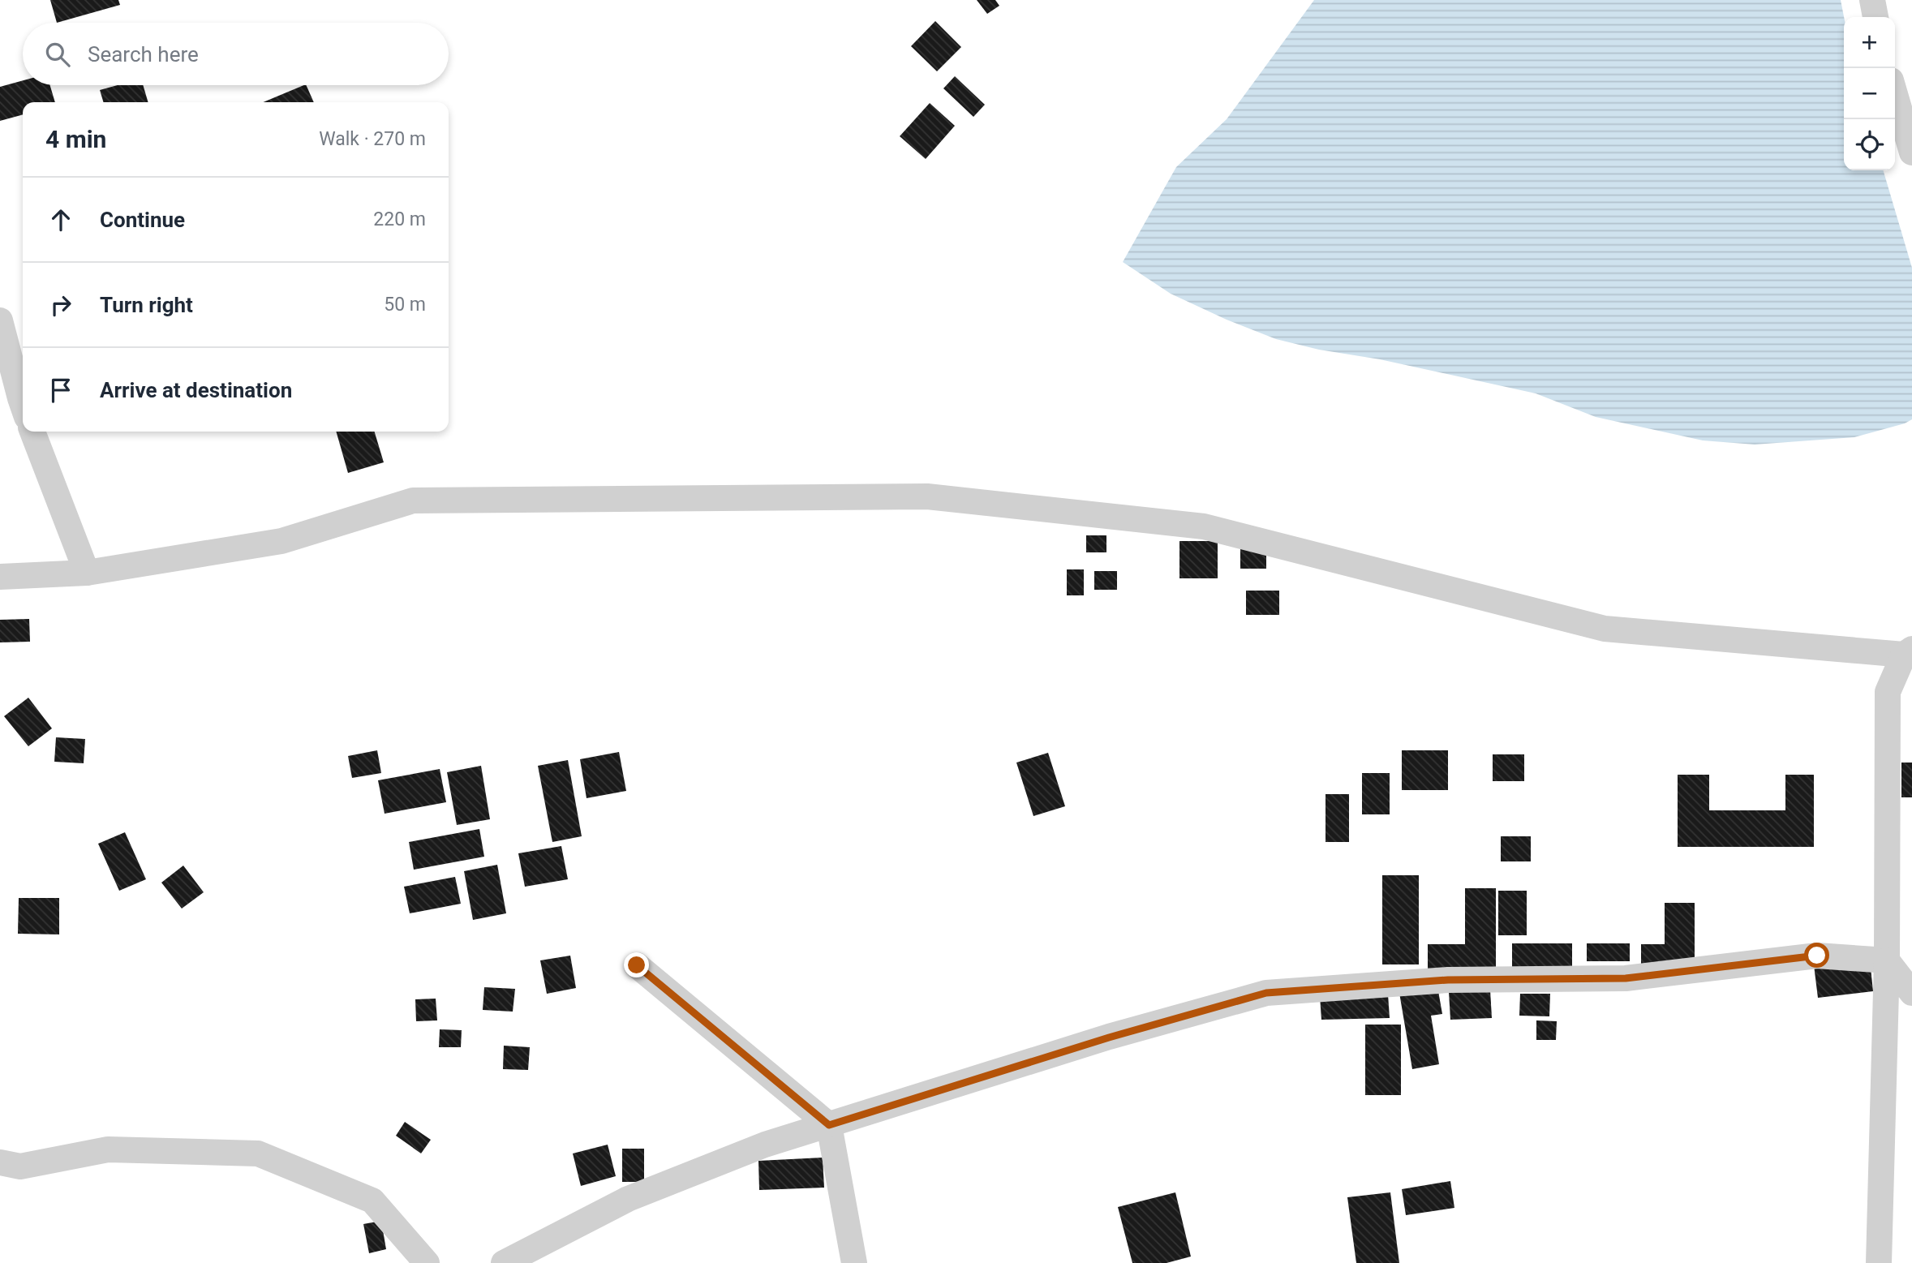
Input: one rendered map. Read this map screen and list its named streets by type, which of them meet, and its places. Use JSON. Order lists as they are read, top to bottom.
{
  "page": {
    "map_buttons": ["+", "−"],
    "search": "Search here",
    "heading": ["4 min", "Walk · 270 m"],
    "list": [
      ["Continue", "220 m"],
      ["Turn right", "50 m"],
      "Arrive at destination"
    ]
  }
}
